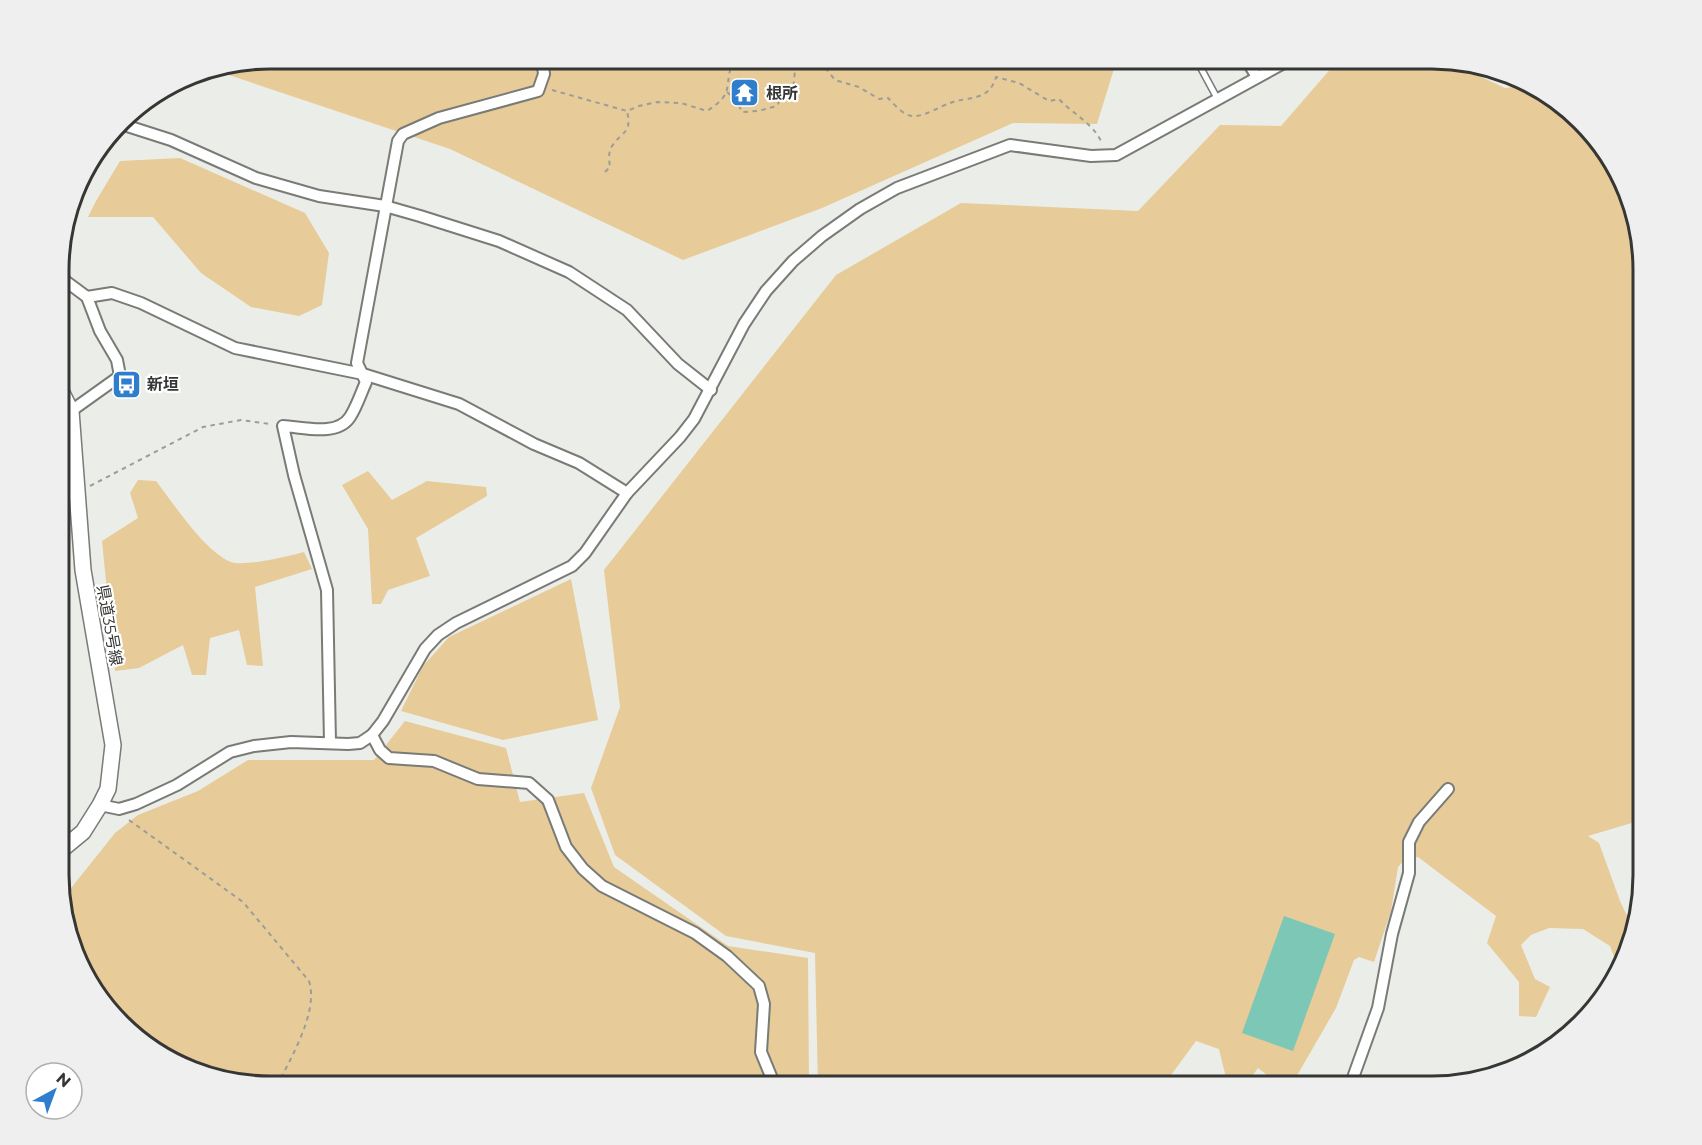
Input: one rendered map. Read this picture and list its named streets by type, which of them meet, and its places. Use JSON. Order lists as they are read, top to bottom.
{
  "streets": {
    "main road": ["県道35号線"]
  },
  "places": {
    "temple": ["根所"],
    "bus stop": ["新垣"]
  },
  "north": "top right"
}
